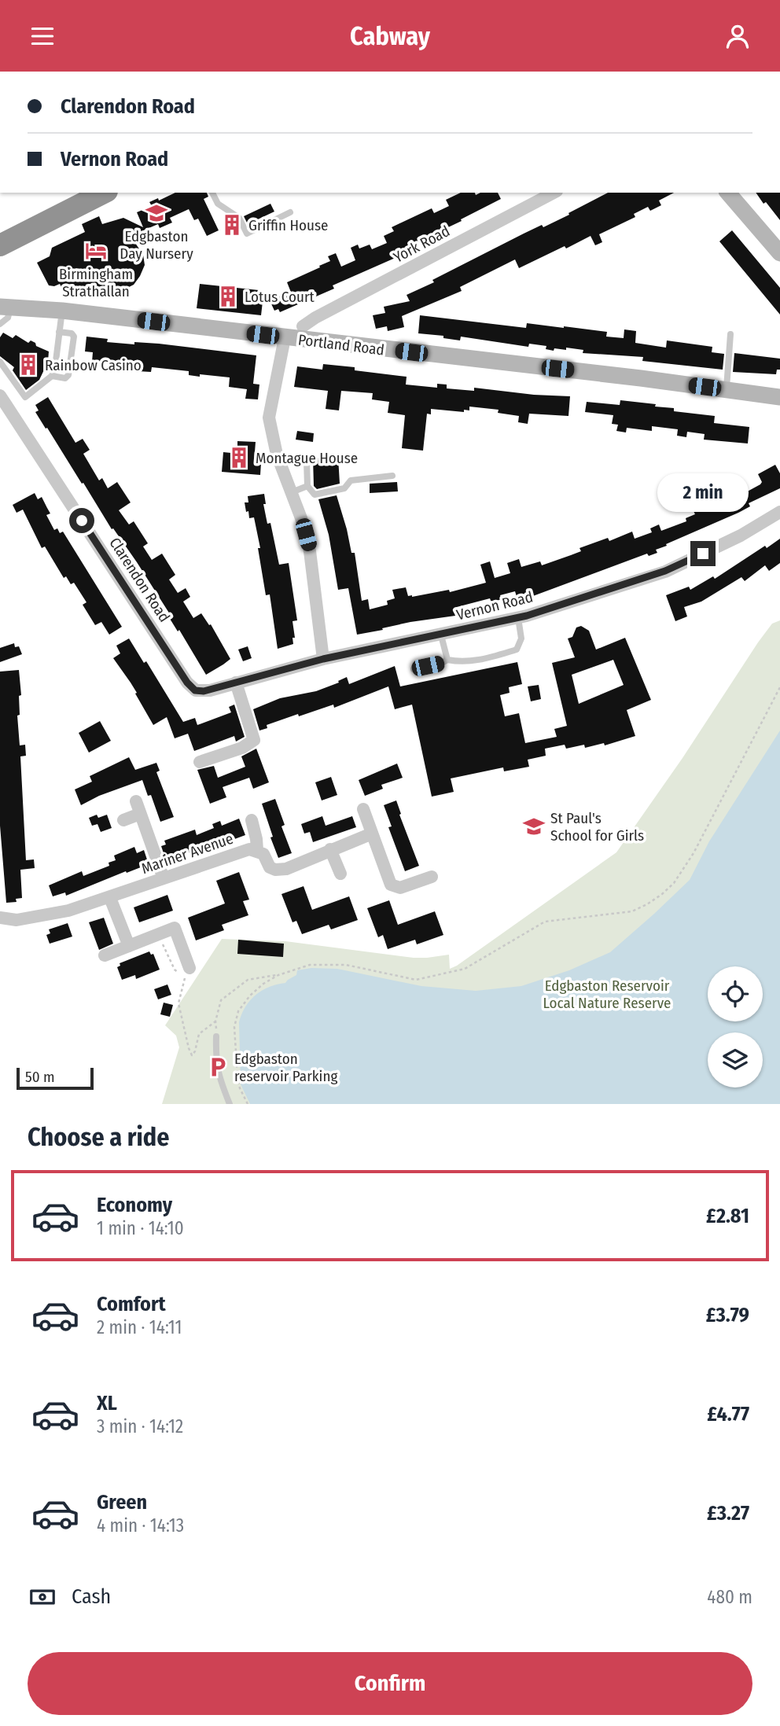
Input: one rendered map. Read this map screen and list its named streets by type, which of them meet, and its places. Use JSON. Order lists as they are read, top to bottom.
{
  "streets": {
    "main road": ["Portland Road"],
    "street": [
      "York Road",
      "Clarendon Road",
      "Vernon Road",
      "Mariner Avenue"
    ]
  },
  "crossings": [
    ["Clarendon Road", "Vernon Road"]
  ],
  "parks": ["Edgbaston Reservoir Local Nature Reserve"],
  "places": {
    "school or university": ["Edgbaston Day Nursery", "St Paul's School for Girls"],
    "building": [
      "Griffin House",
      "Lotus Court",
      "Rainbow Casino",
      "Montague House"
    ],
    "hotel": ["Birmingham Strathallan"],
    "parking": ["Edgbaston reservoir Parking"]
  },
  "scale_bar": "50 m",
  "page": {
    "header": "Cabway",
    "banner": ["Clarendon Road", "Vernon Road"],
    "bubble": "2 min",
    "scale": "50 m",
    "heading": "Choose a ride",
    "list": [
      {
        "name": "Economy",
        "note": "1 min · 14:10",
        "value": "£2.81"
      },
      {
        "name": "Comfort",
        "note": "2 min · 14:11",
        "value": "£3.79"
      },
      {
        "name": "XL",
        "note": "3 min · 14:12",
        "value": "£4.77"
      },
      {
        "name": "Green",
        "note": "4 min · 14:13",
        "value": "£3.27"
      }
    ],
    "pay": ["Cash", "480 m"],
    "buttons": "Confirm"
  }
}
